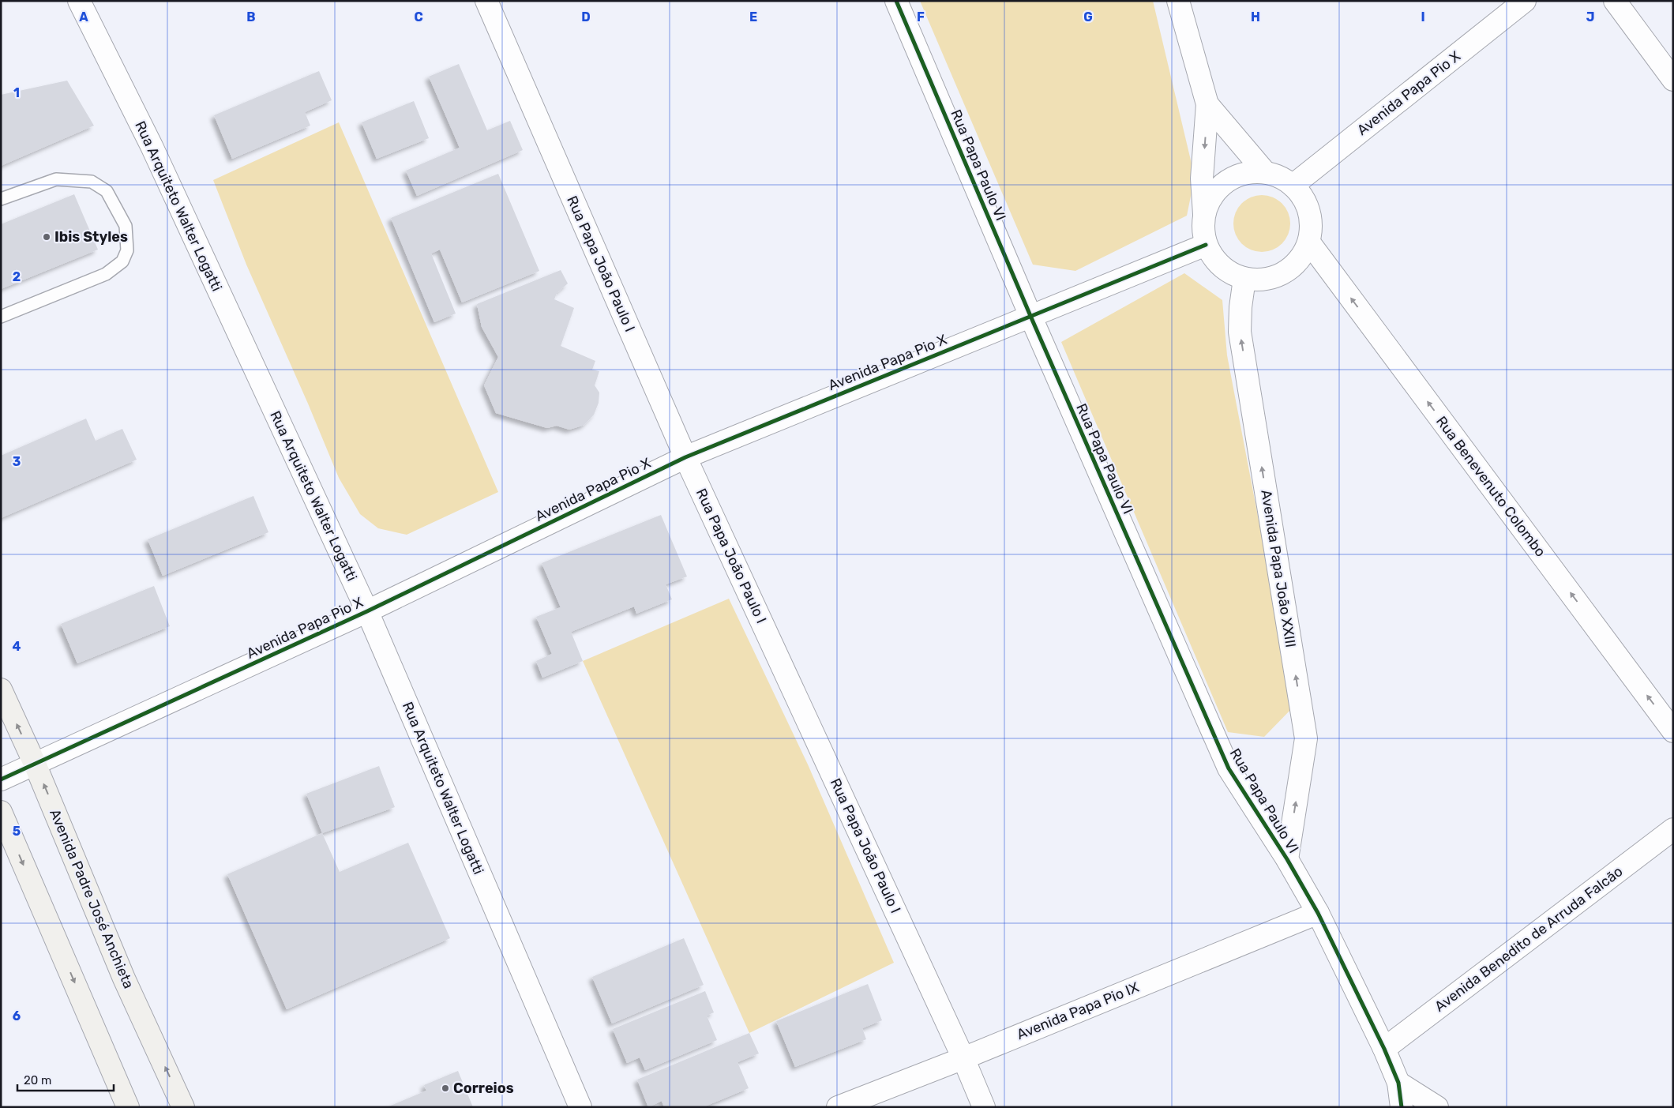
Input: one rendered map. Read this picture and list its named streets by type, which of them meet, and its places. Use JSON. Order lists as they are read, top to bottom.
{
  "streets": {
    "main road": ["Avenida Padre José Anchieta"],
    "street": [
      "Avenida Papa Pio X",
      "Rua Papa Paulo VI",
      "Rua Arquiteto Walter Logatti",
      "Rua Papa João Paulo I",
      "Rua Benevenuto Colombo",
      "Avenida Papa João XXIII",
      "Avenida Benedito de Arruda Falcão",
      "Avenida Papa Pio IX"
    ]
  },
  "crossings": [
    ["Avenida Papa Pio X", "Rua Papa Paulo VI"],
    ["Avenida Papa Pio X", "Rua Arquiteto Walter Logatti"],
    ["Avenida Papa Pio X", "Rua Papa João Paulo I"],
    ["Avenida Papa Pio X", "Rua Benevenuto Colombo"],
    ["Avenida Papa Pio X", "Avenida Papa João XXIII"],
    ["Avenida Papa Pio X", "Avenida Padre José Anchieta"],
    ["Rua Papa Paulo VI", "Avenida Papa João XXIII"],
    ["Rua Papa Paulo VI", "Avenida Papa Pio IX"],
    ["Rua Papa João Paulo I", "Avenida Papa Pio IX"],
    ["Rua Benevenuto Colombo", "Avenida Papa João XXIII"]
  ],
  "one_way": ["Rua Benevenuto Colombo", "Avenida Papa João XXIII"],
  "places": ["Ibis Styles", "Correios"],
  "scale_bar": "20 m",
  "grid": {
    "columns": [
      "A",
      "B",
      "C",
      "D",
      "E",
      "F",
      "G",
      "H",
      "I",
      "J"
    ],
    "rows": [
      "1",
      "2",
      "3",
      "4",
      "5",
      "6"
    ]
  }
}
